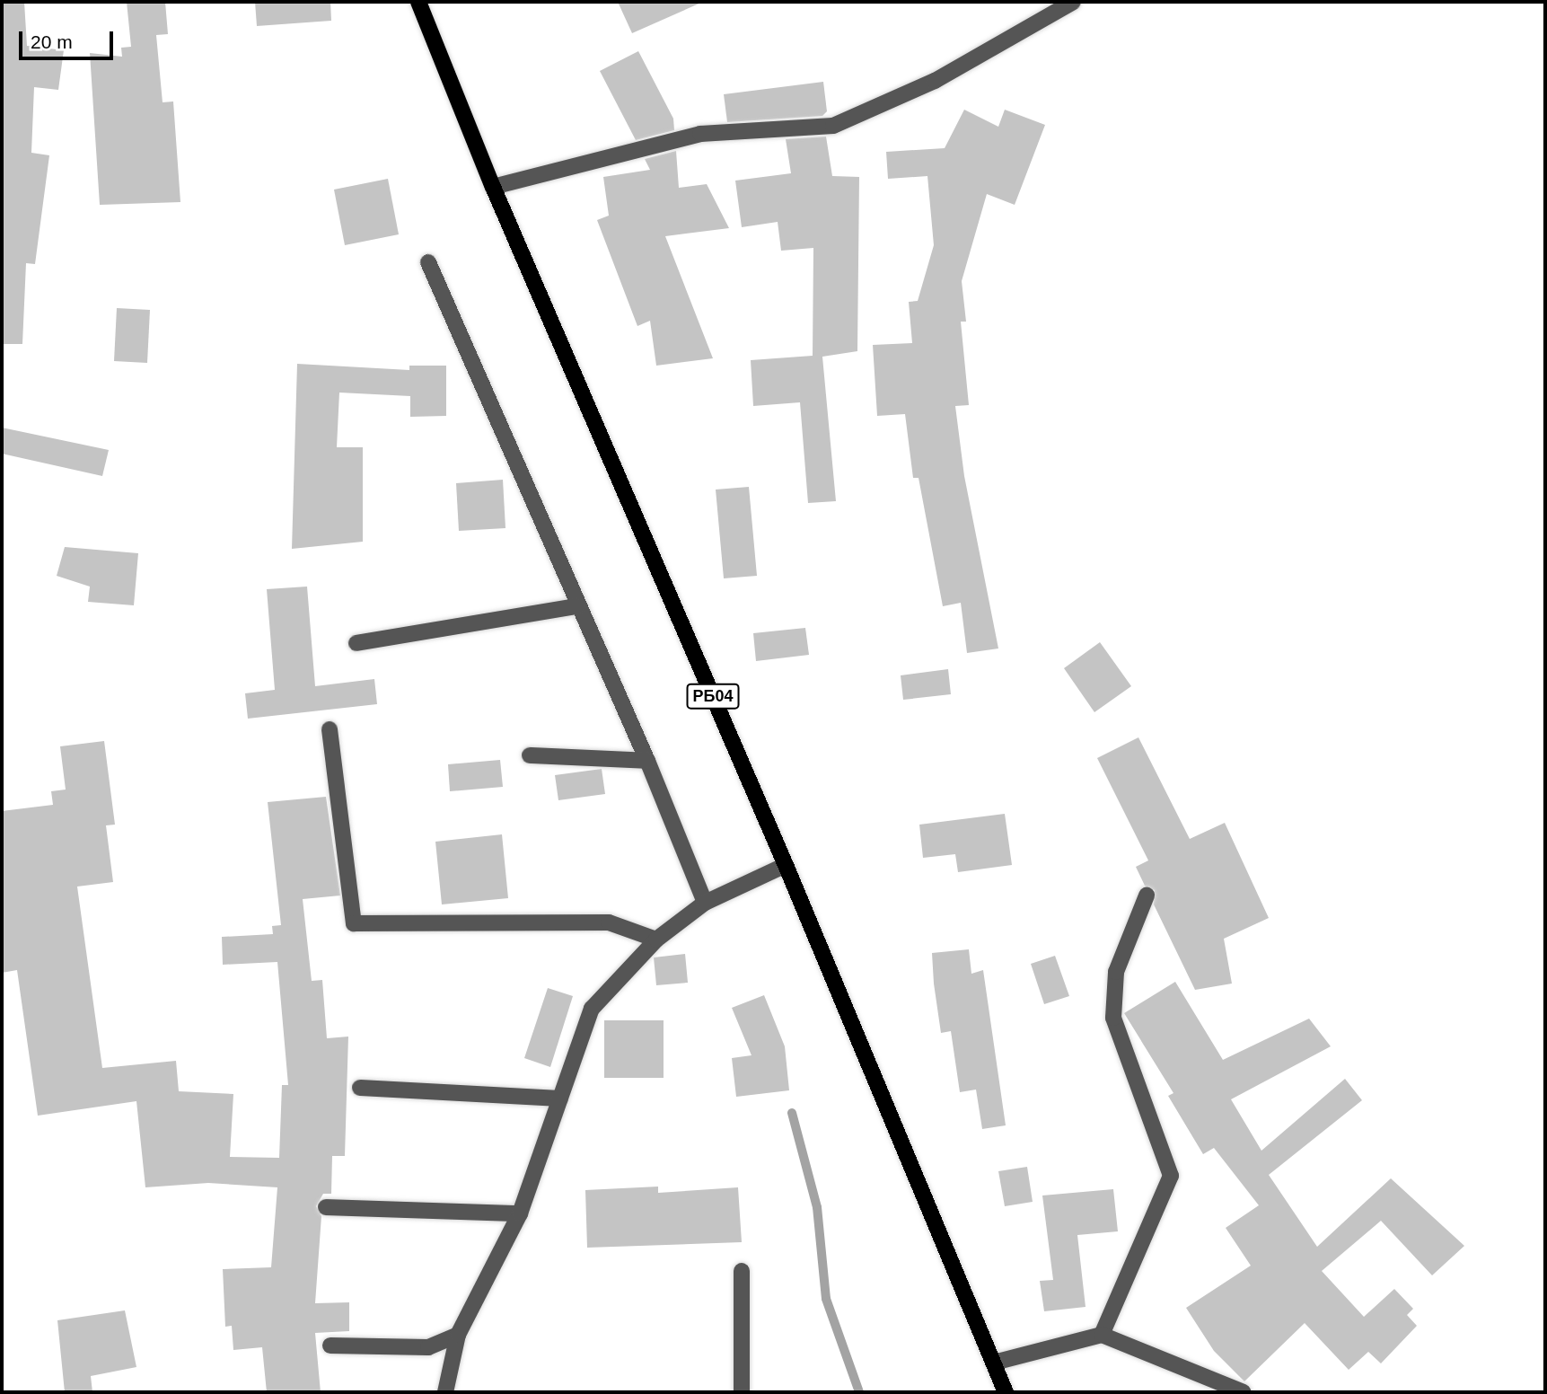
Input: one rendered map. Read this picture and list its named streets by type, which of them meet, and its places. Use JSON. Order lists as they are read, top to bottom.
{
  "streets": {
    "main road": ["РБ04"]
  },
  "scale_bar": "20 m"
}
